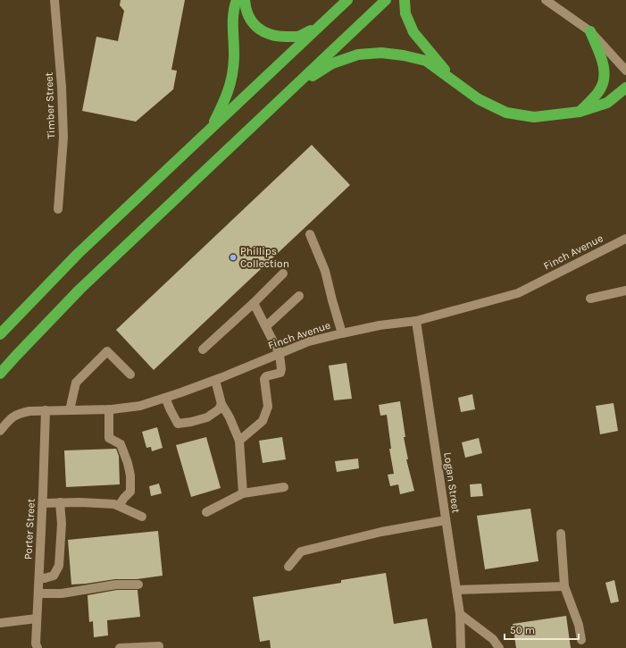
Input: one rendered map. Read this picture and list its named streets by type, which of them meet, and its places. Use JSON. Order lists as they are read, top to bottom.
{
  "streets": {
    "street": [
      "Timber Street",
      "Finch Avenue",
      "Logan Street",
      "Porter Street"
    ]
  },
  "crossings": [
    ["Finch Avenue", "Logan Street"],
    ["Finch Avenue", "Porter Street"]
  ],
  "places": ["Phillips Collection"],
  "scale_bar": "50 m"
}
